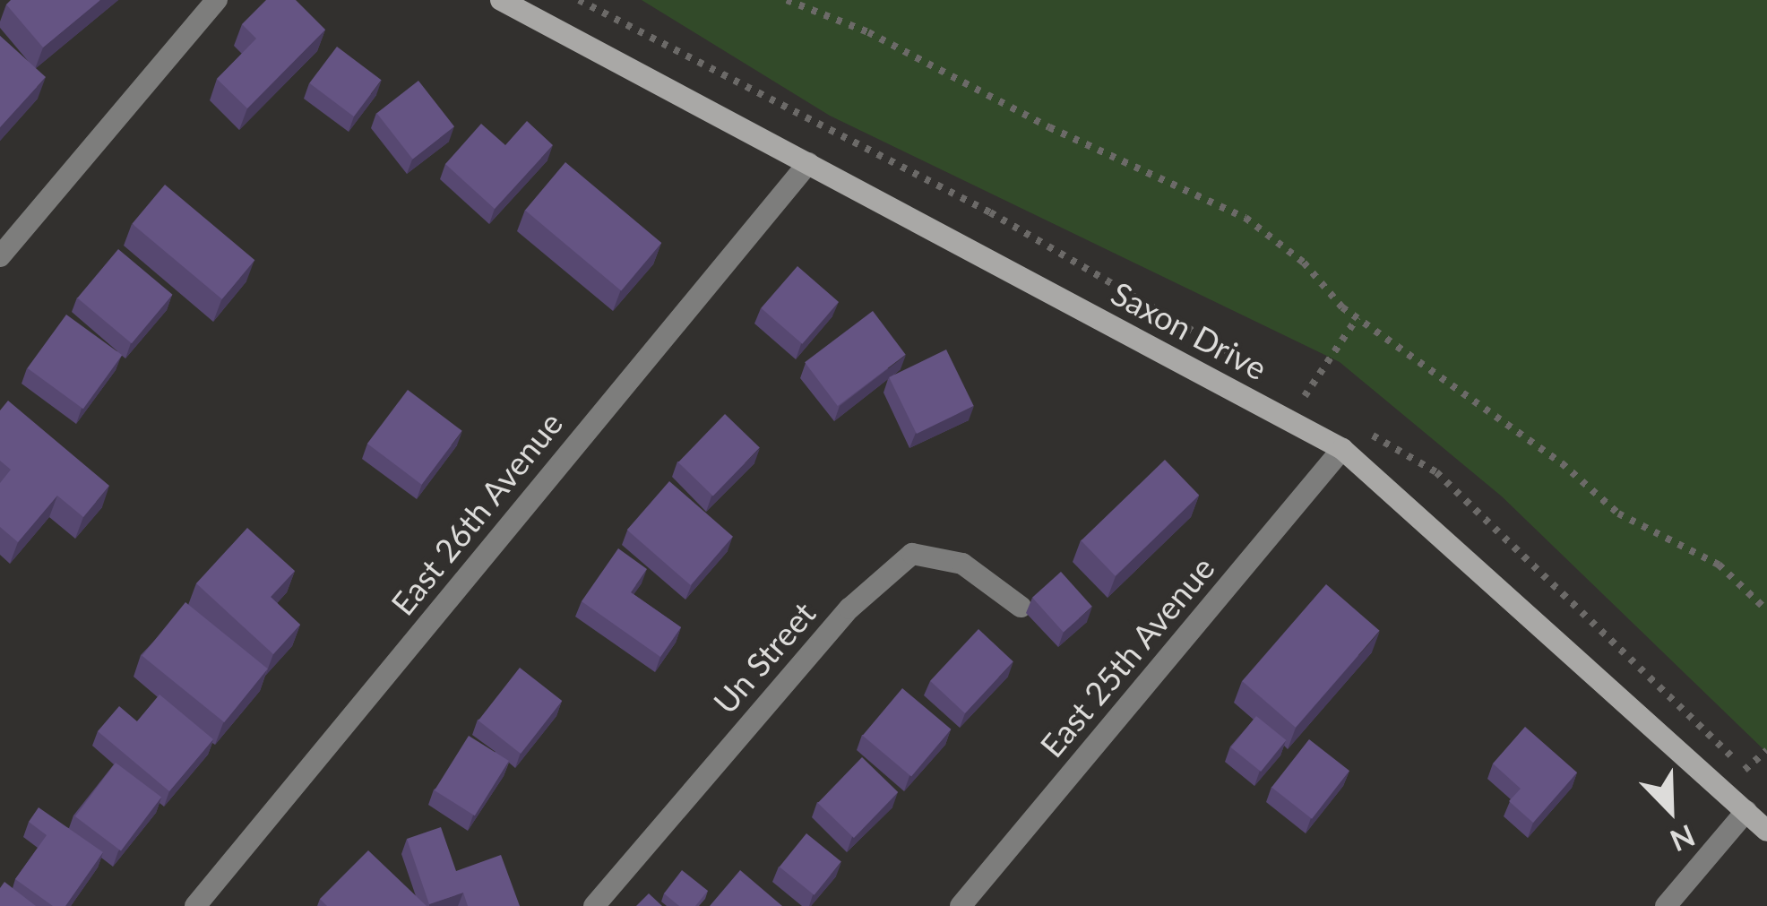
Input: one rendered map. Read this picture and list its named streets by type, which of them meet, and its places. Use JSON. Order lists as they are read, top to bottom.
{
  "streets": {
    "street": [
      "Saxon Drive",
      "East 26th Avenue",
      "East 25th Avenue",
      "Un Street"
    ]
  },
  "crossings": [
    ["Saxon Drive", "East 26th Avenue"],
    ["Saxon Drive", "East 25th Avenue"]
  ],
  "north": "bottom right"
}
